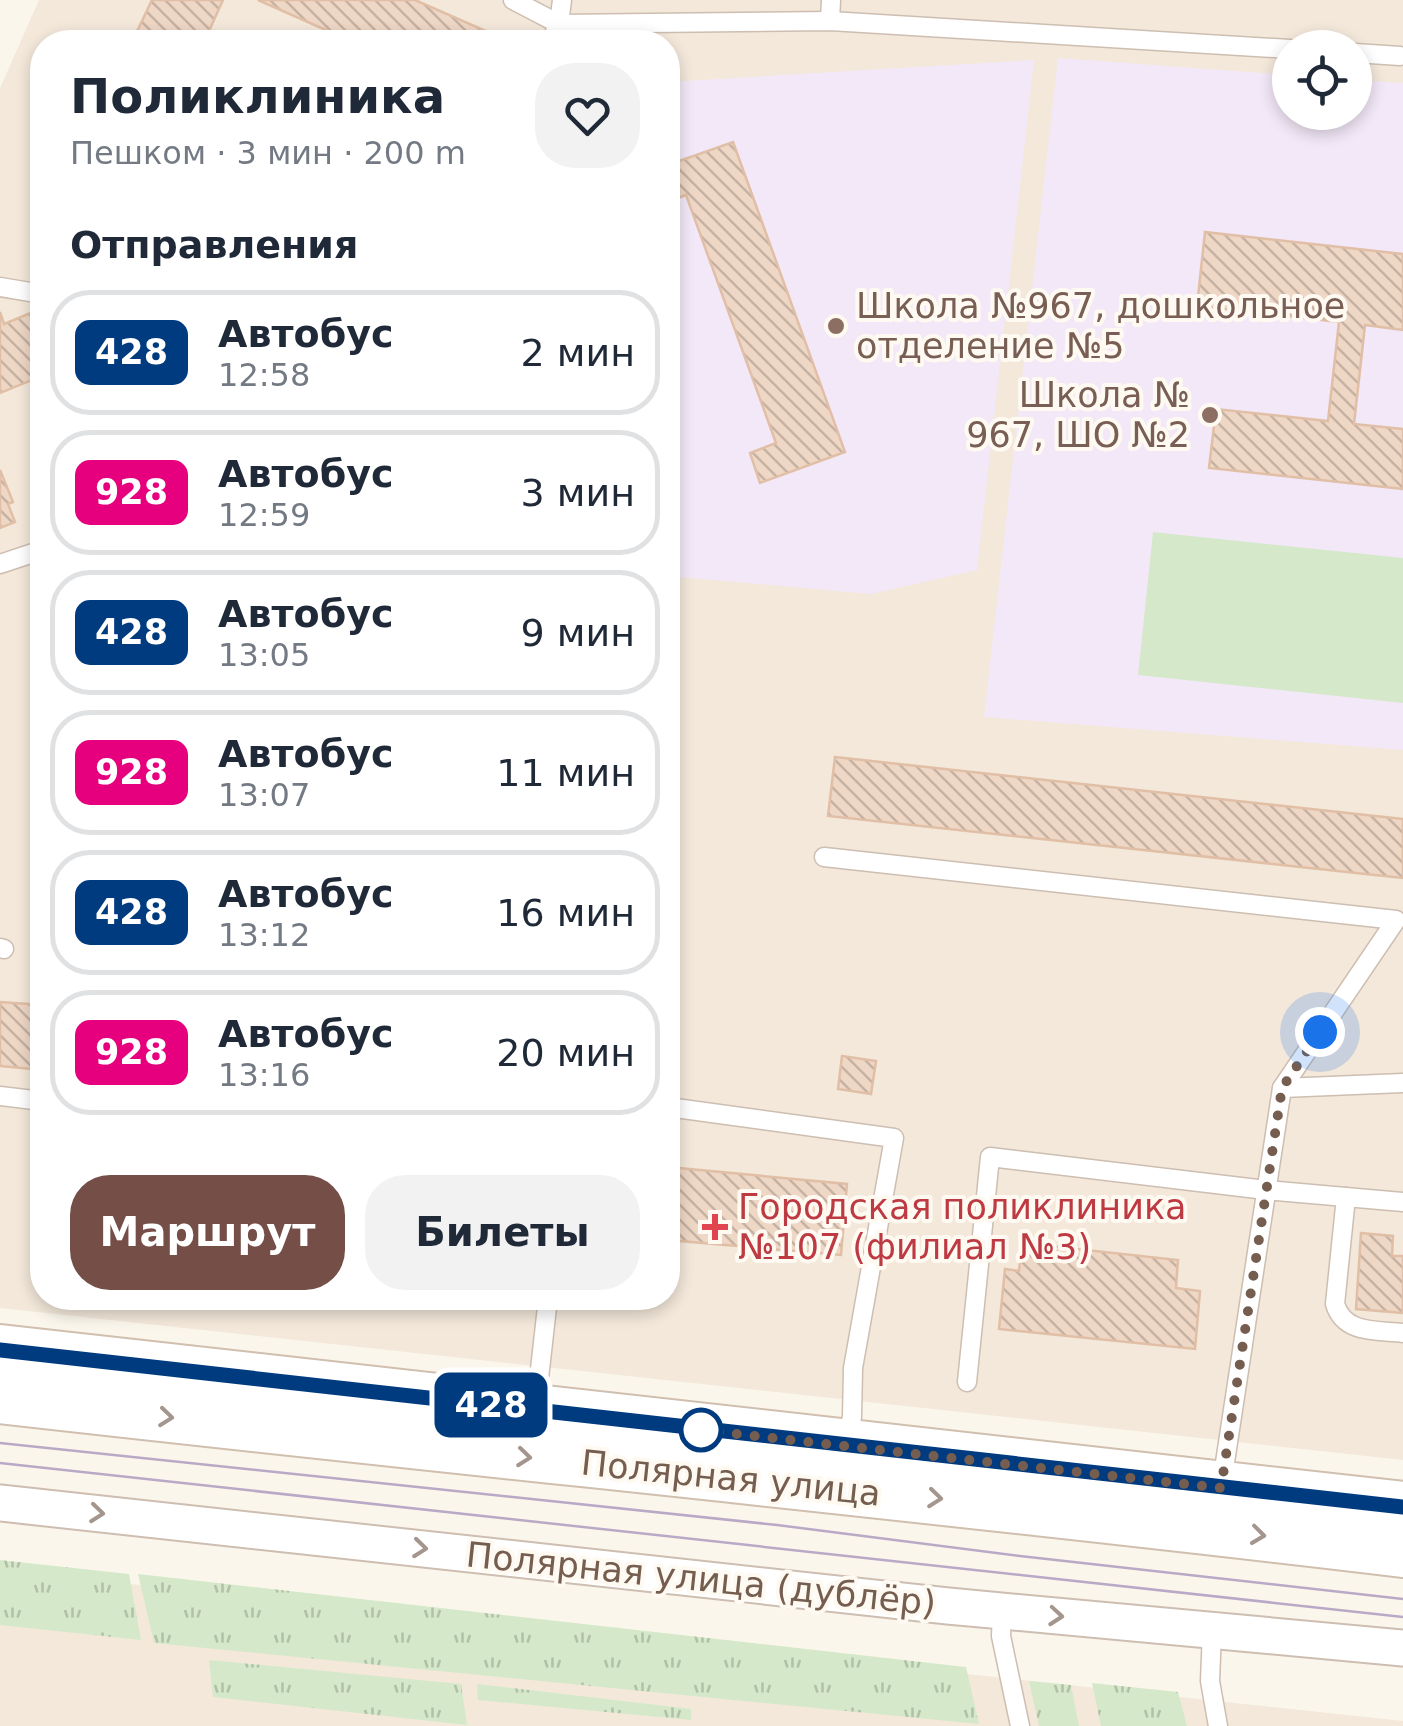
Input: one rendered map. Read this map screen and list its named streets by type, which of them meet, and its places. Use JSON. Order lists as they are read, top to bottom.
{
  "streets": {
    "main road": ["Полярная улица"],
    "street": ["Полярная улица (дублёр)"]
  },
  "one_way": ["Полярная улица (дублёр)"],
  "places": {
    "other": ["Школа №967, дошкольное отделение №5", "Школа № 967, ШО №2"],
    "health": ["Городская поликлиника №107 (филиал №3)"]
  },
  "lines": ["bus line 428"],
  "page": {
    "on_map": "428",
    "heading": [
      ["Поликлиника", "Пешком · 3 мин · 200 m"],
      "Отправления"
    ],
    "list": [
      {
        "mark": "428",
        "name": "Автобус",
        "note": "12:58",
        "value": "2 мин"
      },
      {
        "mark": "928",
        "name": "Автобус",
        "note": "12:59",
        "value": "3 мин"
      },
      {
        "mark": "428",
        "name": "Автобус",
        "note": "13:05",
        "value": "9 мин"
      },
      {
        "mark": "928",
        "name": "Автобус",
        "note": "13:07",
        "value": "11 мин"
      },
      {
        "mark": "428",
        "name": "Автобус",
        "note": "13:12",
        "value": "16 мин"
      },
      {
        "mark": "928",
        "name": "Автобус",
        "note": "13:16",
        "value": "20 мин"
      }
    ],
    "buttons": ["Маршрут", "Билеты"]
  }
}
